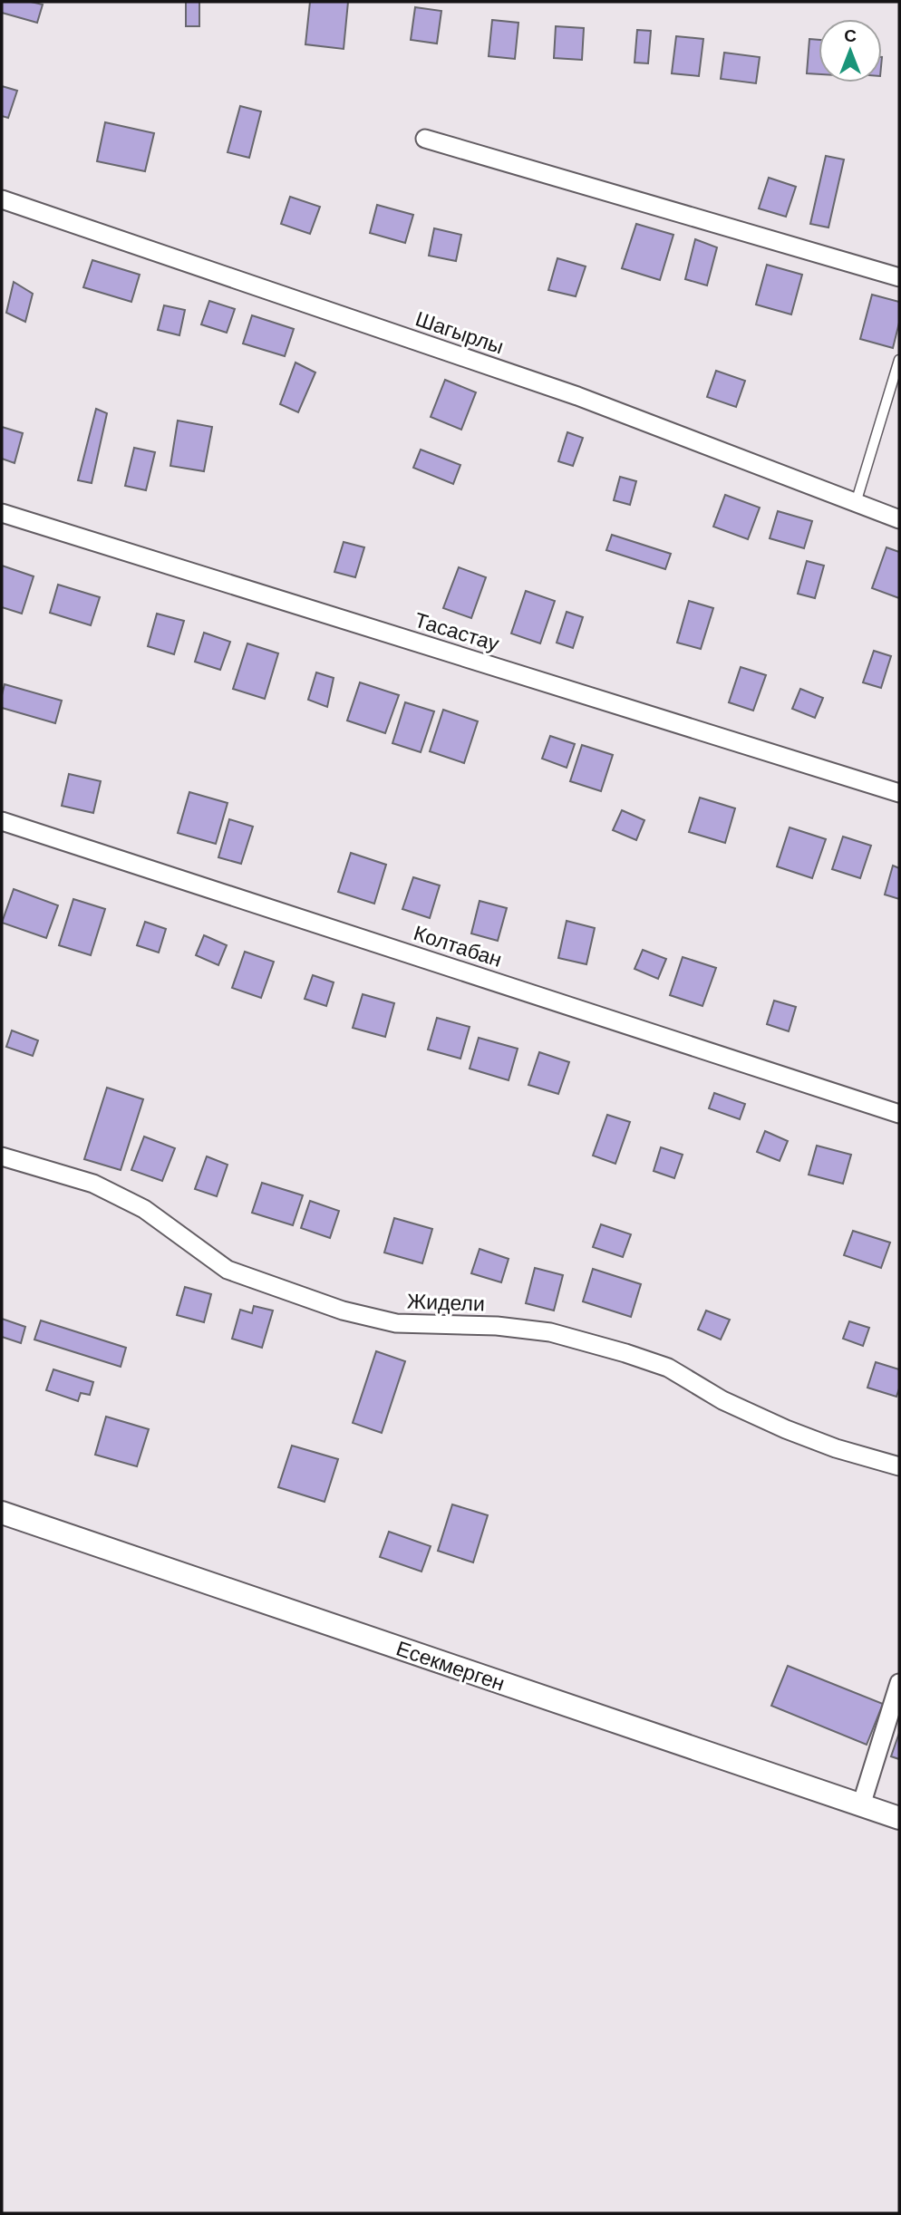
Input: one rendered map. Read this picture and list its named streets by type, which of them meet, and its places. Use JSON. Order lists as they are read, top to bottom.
{
  "streets": {
    "street": [
      "Шагырлы",
      "Тасастау",
      "Колтабан",
      "Жидели",
      "Eсекмерген"
    ]
  },
  "north": "top"
}
